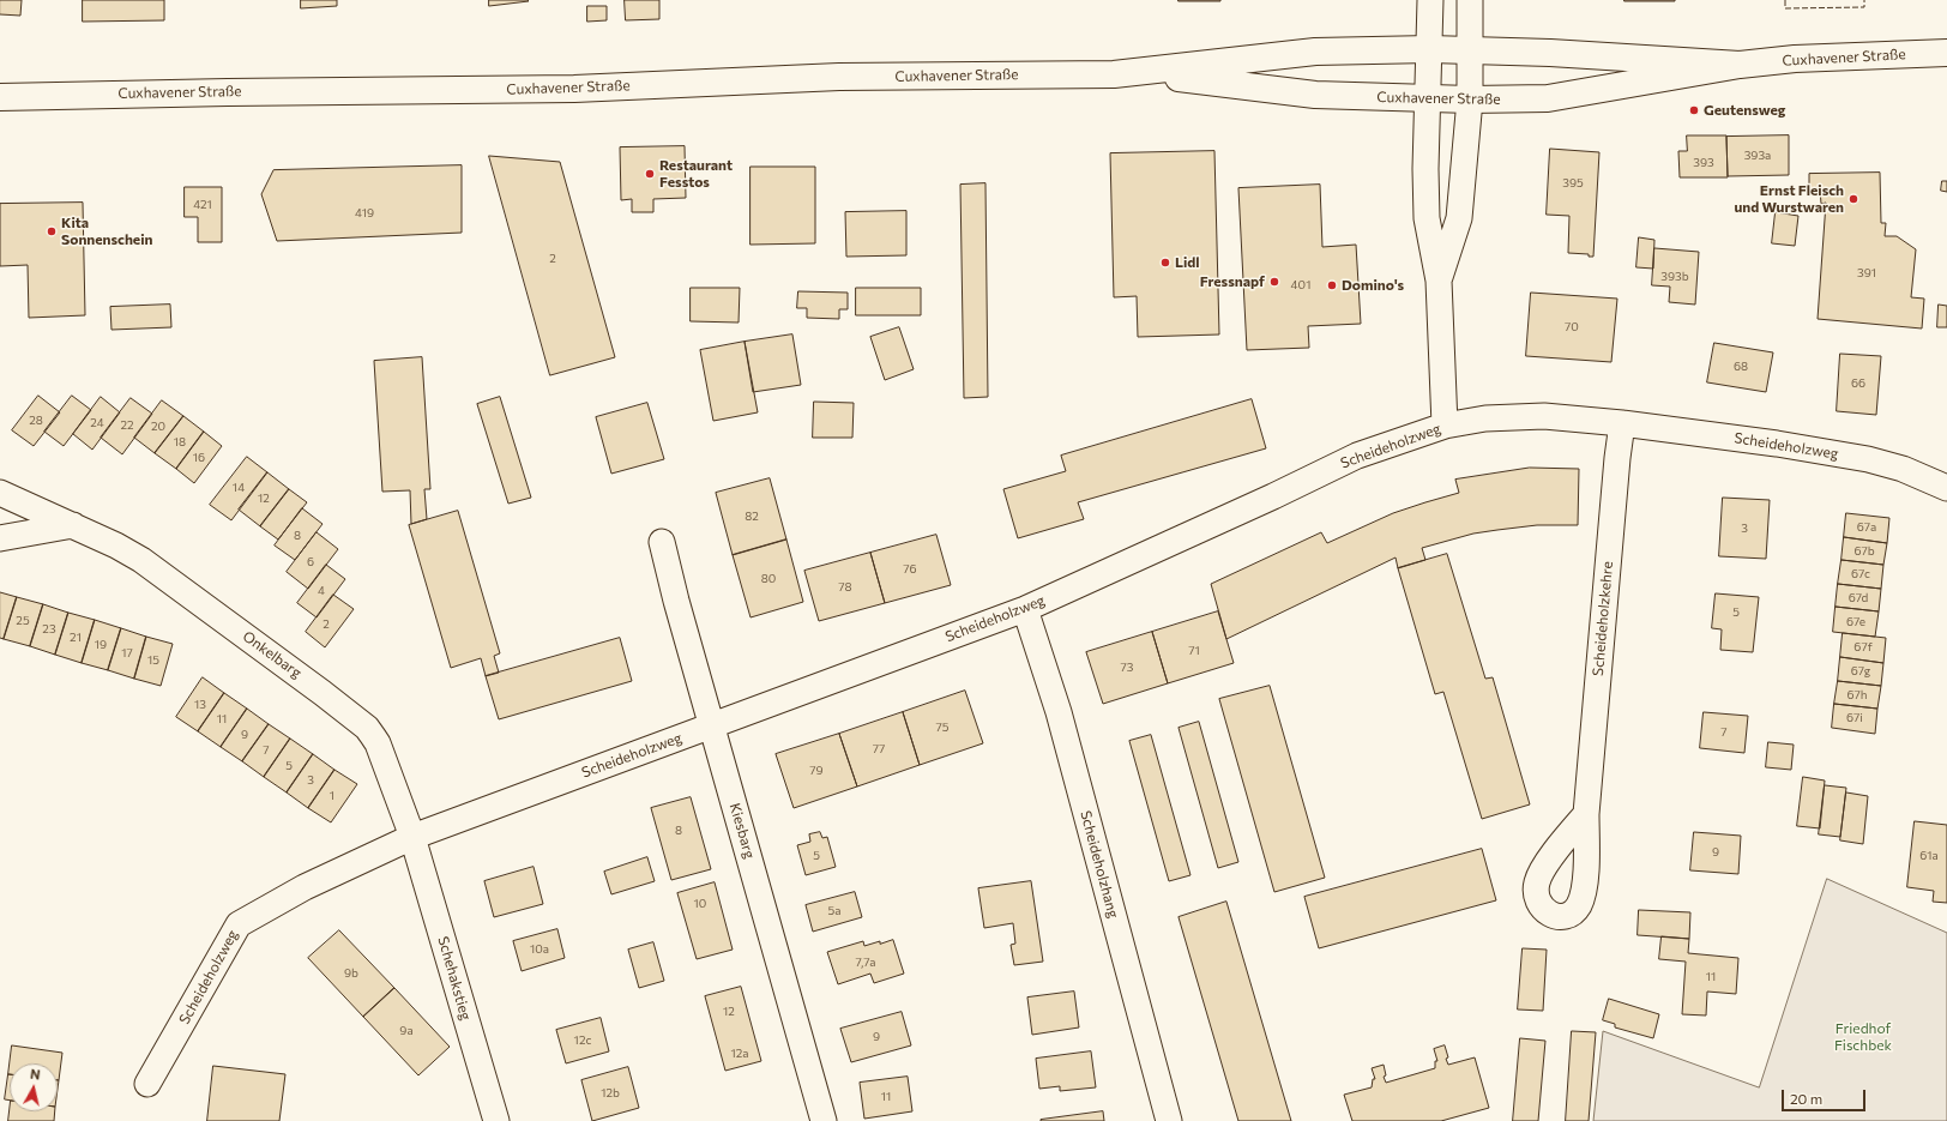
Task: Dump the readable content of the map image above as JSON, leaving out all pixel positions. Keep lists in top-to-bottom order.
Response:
{
  "streets": {
    "main road": ["Cuxhavener Straße"],
    "street": [
      "Scheideholzweg",
      "Scheideholzkehre",
      "Onkelbarg",
      "Kiesbarg",
      "Scheideholzhang",
      "Schehakstieg"
    ]
  },
  "crossings": [
    ["Scheideholzweg", "Scheideholzkehre"],
    ["Scheideholzweg", "Onkelbarg"],
    ["Scheideholzweg", "Kiesbarg"],
    ["Scheideholzweg", "Scheideholzhang"],
    ["Scheideholzweg", "Schehakstieg"],
    ["Onkelbarg", "Schehakstieg"]
  ],
  "parks": ["Friedhof Fischbek"],
  "places": [
    "Geutensweg",
    "Restaurant Fesstos",
    "Ernst Fleisch und Wurstwaren",
    "Kita Sonnenschein",
    "Lidl",
    "Fressnapf",
    "Domino's"
  ],
  "house_numbers": [
    "393a",
    "393",
    "395",
    "421",
    "419",
    "2",
    "391",
    "393b",
    "401",
    "70",
    "68",
    "66",
    "28",
    "24",
    "22",
    "20",
    "18",
    "16",
    "14",
    "12",
    "82",
    "67a",
    "3",
    "8",
    "67b",
    "6",
    "76",
    "67c",
    "80",
    "78",
    "4",
    "67d",
    "5",
    "25",
    "67e",
    "2",
    "23",
    "21",
    "19",
    "67f",
    "71",
    "17",
    "15",
    "73",
    "67g",
    "67h",
    "13",
    "67i",
    "11",
    "75",
    "7",
    "9",
    "77",
    "7",
    "5",
    "79",
    "3",
    "1",
    "8",
    "9",
    "5",
    "61a",
    "10",
    "5a",
    "10a",
    "7,7a",
    "9b",
    "11",
    "12",
    "9a",
    "9",
    "12c",
    "12a",
    "12b",
    "11"
  ],
  "scale_bar": "20 m",
  "north": "top"
}
